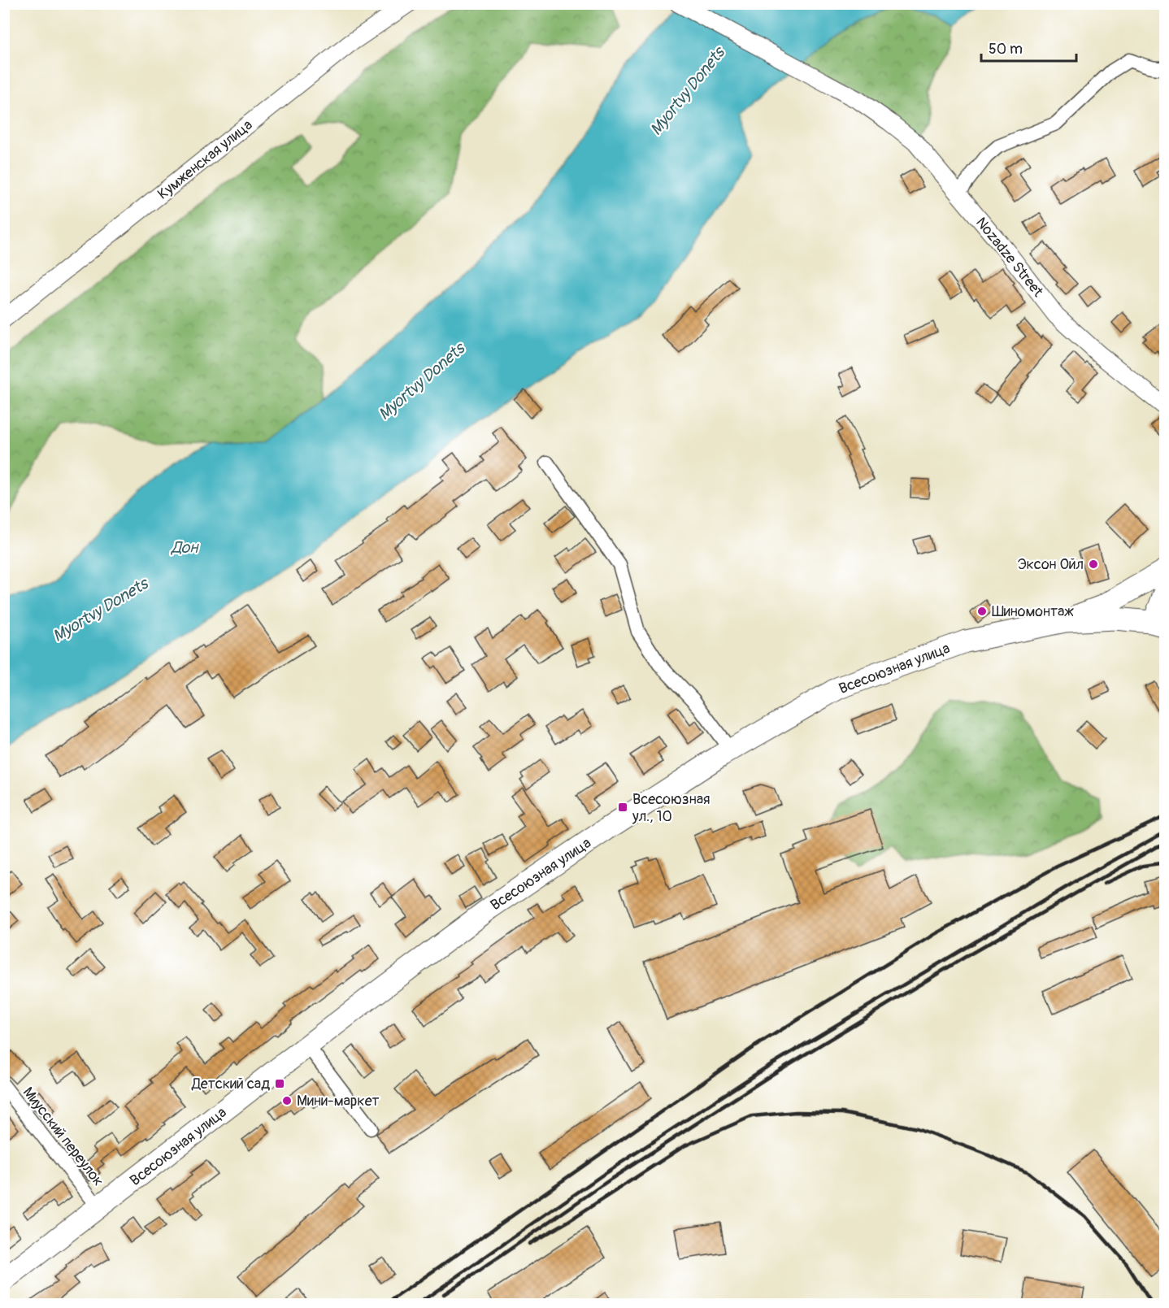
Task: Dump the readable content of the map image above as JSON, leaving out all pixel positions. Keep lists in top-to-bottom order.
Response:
{
  "streets": {
    "highway": ["Всесоюзная улица"],
    "street": ["Кумженская улица", "Nozadze Street", "Миусский переулок"]
  },
  "crossings": [
    ["Всесоюзная улица", "Миусский переулок"]
  ],
  "water": ["Myortvy Donets", "Дон"],
  "places": {
    "other": ["Эксон Ойл", "Шиномонтаж", "Мини-маркет"],
    "transit": ["Всесоюзная ул., 10", "Детский сад"]
  },
  "scale_bar": "50 m"
}
